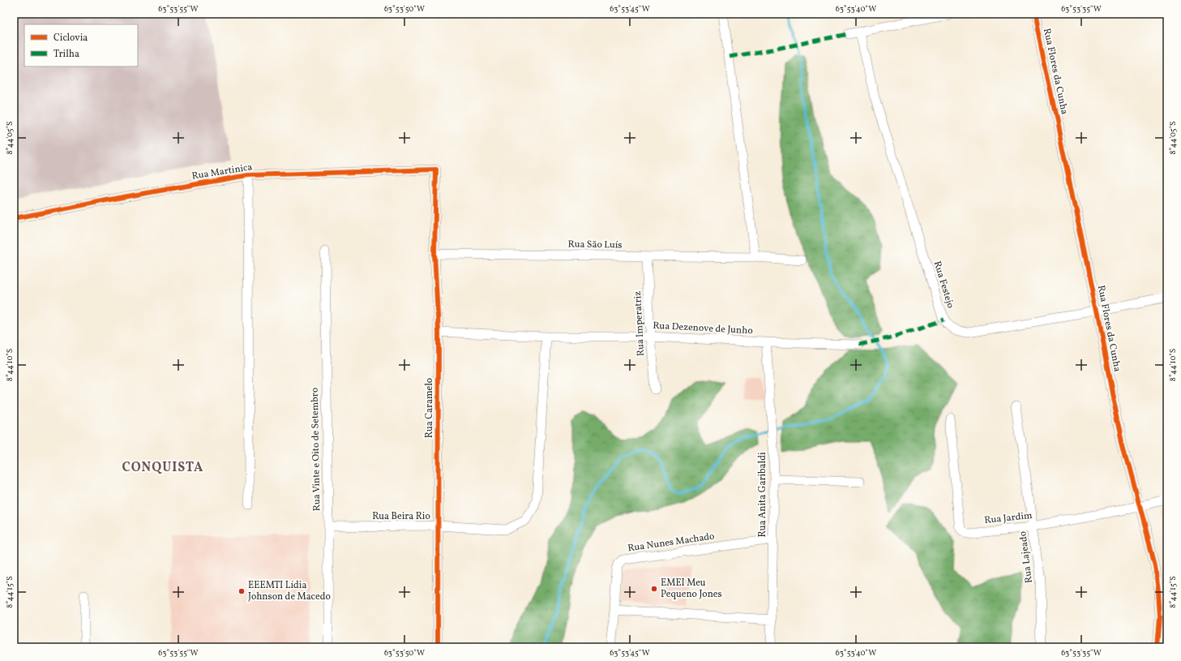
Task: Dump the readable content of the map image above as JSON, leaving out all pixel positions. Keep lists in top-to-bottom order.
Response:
{
  "streets": {
    "street": [
      "Rua Flores da Cunha",
      "Rua Martinica",
      "Rua São Luís",
      "Rua Festejo",
      "Rua Imperatriz",
      "Rua Dezenove de Junho",
      "Rua Caramelo",
      "Rua Vinte e Oito de Setembro",
      "Rua Anita Garibaldi",
      "Rua Beira Rio",
      "Rua Jardim",
      "Rua Nunes Machado",
      "Rua Lajeado"
    ]
  },
  "crossings": [
    ["Rua Flores da Cunha", "Rua Festejo"],
    ["Rua Flores da Cunha", "Rua Jardim"],
    ["Rua Martinica", "Rua Caramelo"],
    ["Rua São Luís", "Rua Imperatriz"],
    ["Rua São Luís", "Rua Caramelo"],
    ["Rua Imperatriz", "Rua Dezenove de Junho"],
    ["Rua Dezenove de Junho", "Rua Caramelo"],
    ["Rua Dezenove de Junho", "Rua Anita Garibaldi"],
    ["Rua Dezenove de Junho", "Rua Beira Rio"],
    ["Rua Caramelo", "Rua Beira Rio"],
    ["Rua Vinte e Oito de Setembro", "Rua Beira Rio"],
    ["Rua Anita Garibaldi", "Rua Nunes Machado"],
    ["Rua Jardim", "Rua Lajeado"]
  ],
  "districts": ["CONQUISTA"],
  "places": ["EMEI Meu Pequeno Jones", "EEEMTI Lídia Johnson de Macedo"],
  "legend": ["Ciclovia", "Trilha"],
  "coordinates": [
    "63°53'55\"W",
    "63°53'50\"W",
    "63°53'45\"W",
    "63°53'40\"W",
    "63°53'35\"W",
    "8°44'05\"S",
    "8°44'10\"S",
    "8°44'15\"S"
  ]
}
